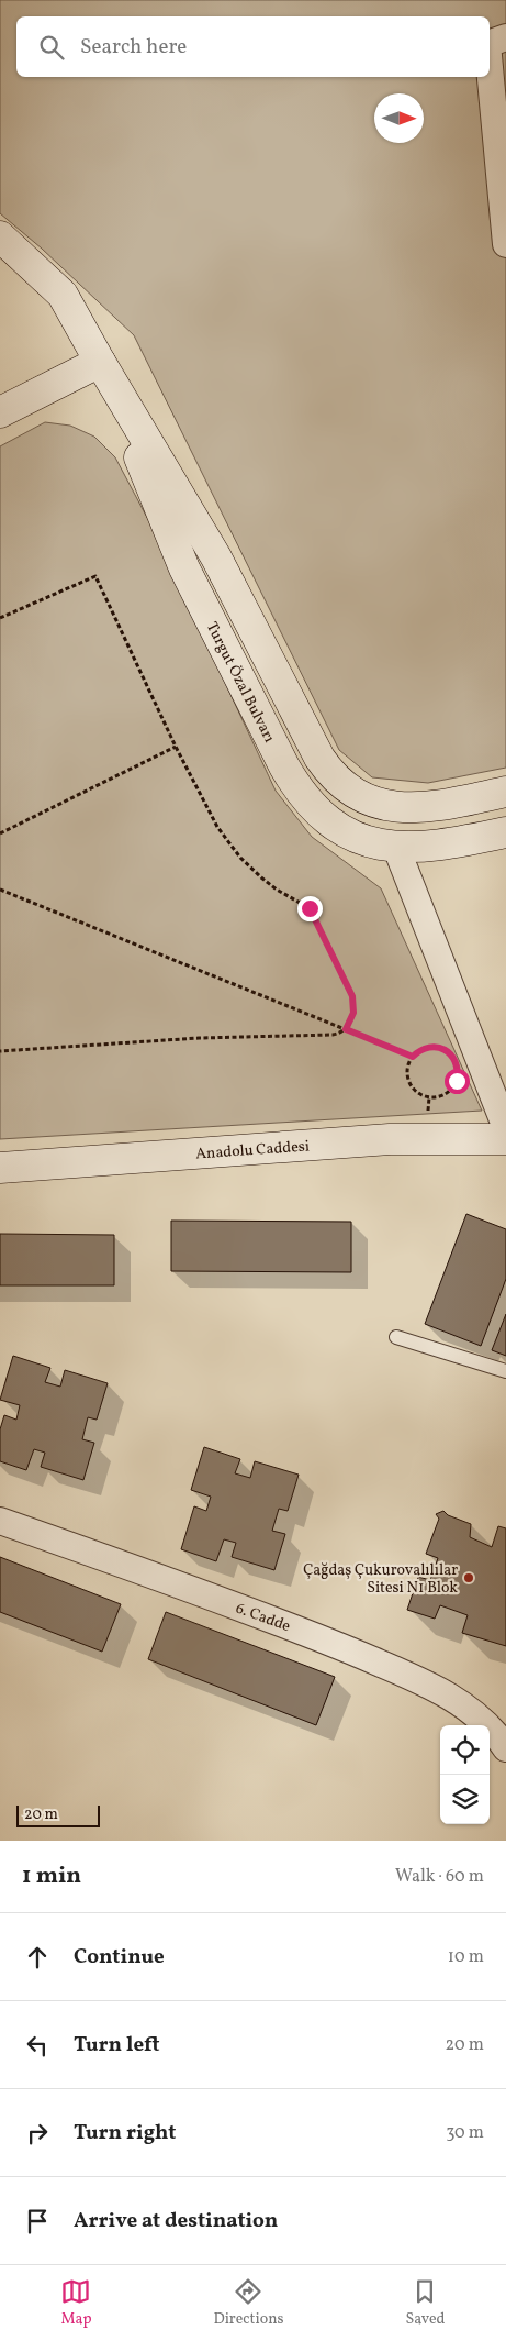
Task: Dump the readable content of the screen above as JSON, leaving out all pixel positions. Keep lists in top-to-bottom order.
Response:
{
  "streets": {
    "street": ["Turgut Özal Bulvarı", "Anadolu Caddesi", "6. Cadde"]
  },
  "places": ["Çağdaş Çukurovalılılar Sitesi N1 Blok"],
  "scale_bar": "20 m",
  "north": "right",
  "page": {
    "search": "Search here",
    "scale": "20 m",
    "heading": ["1 min", "Walk · 60 m"],
    "list": [
      ["Continue", "10 m"],
      ["Turn left", "20 m"],
      ["Turn right", "30 m"],
      "Arrive at destination"
    ],
    "nav": ["Map", "Directions", "Saved"]
  }
}
